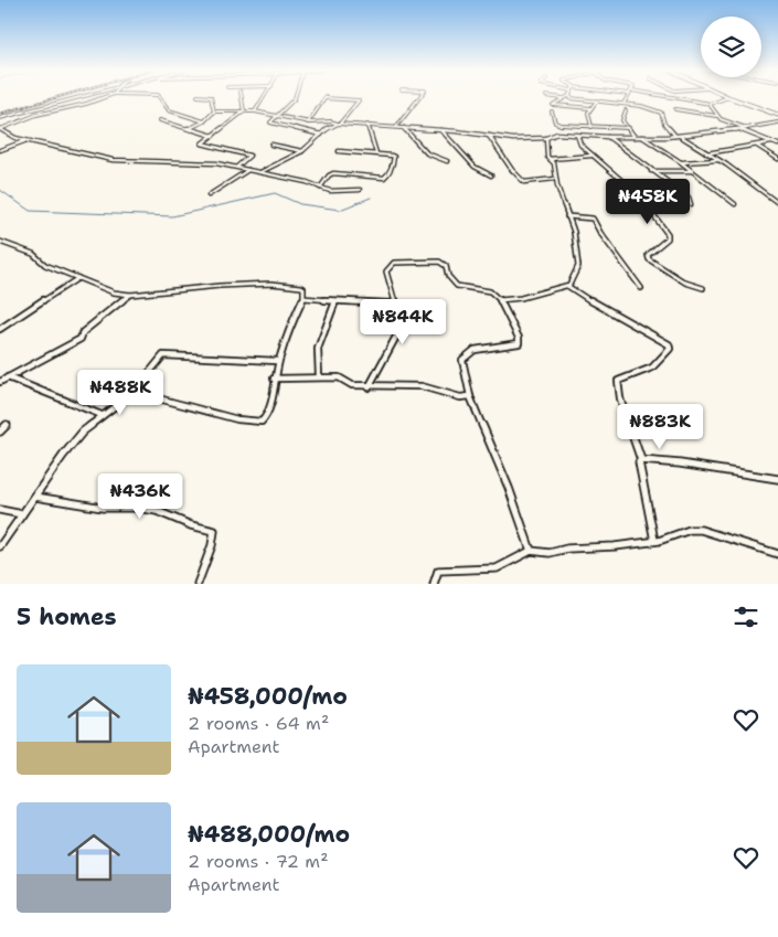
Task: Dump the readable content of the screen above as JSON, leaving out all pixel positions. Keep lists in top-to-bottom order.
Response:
{
  "page": {
    "price": [
      "₦458K",
      "₦844K",
      "₦488K",
      "₦883K",
      "₦436K"
    ],
    "heading": "5 homes",
    "list": [
      {
        "name": "₦458,000/mo",
        "note": "2 rooms · 64 m² · Apartment"
      },
      {
        "name": "₦488,000/mo",
        "note": "2 rooms · 72 m² · Apartment"
      }
    ]
  }
}
